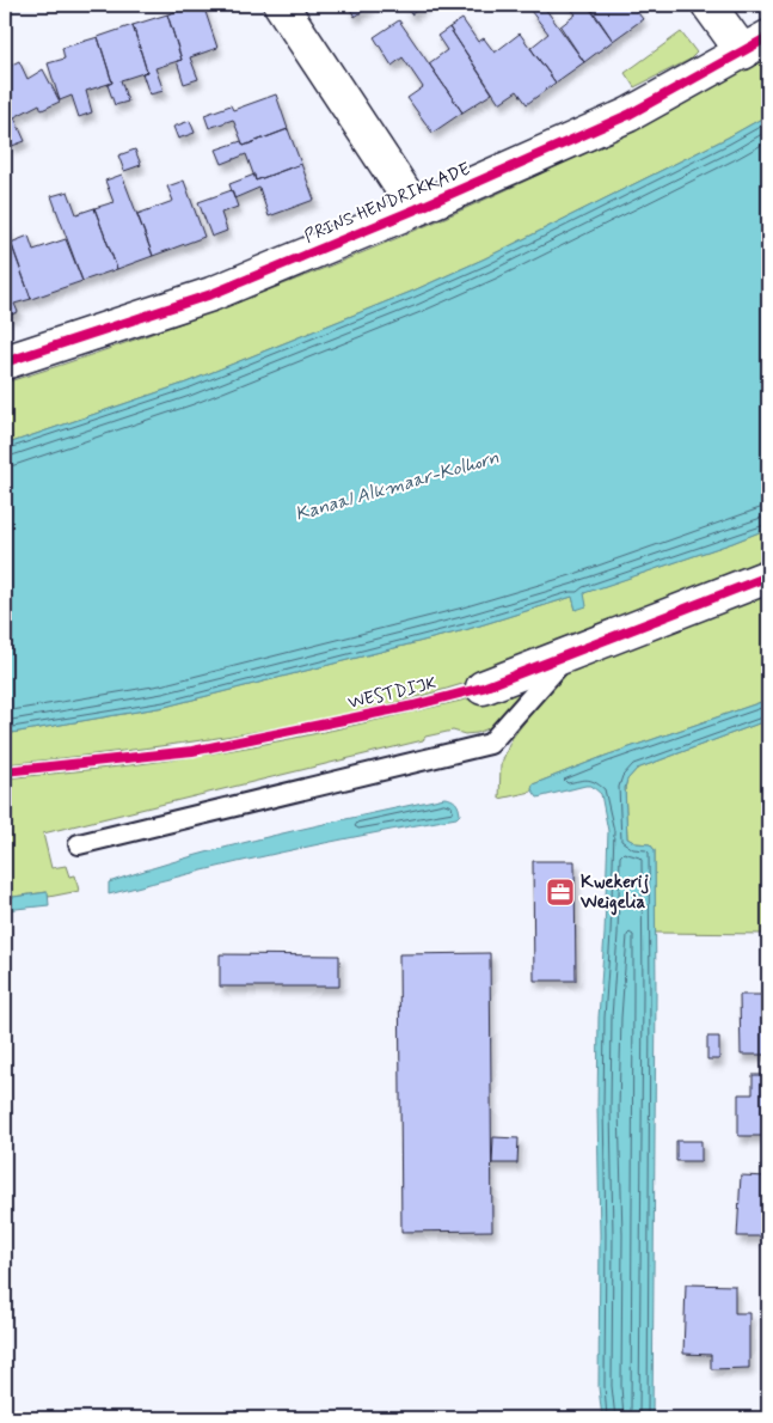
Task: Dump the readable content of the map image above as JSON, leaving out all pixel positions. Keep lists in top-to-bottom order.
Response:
{
  "streets": {
    "street": ["PRINS HENDRIKKADE"],
    "cycle path": ["WESTDIJK"]
  },
  "water": ["Kanaal Alkmaar-Kolhorn"],
  "places": {
    "office": ["Kwekerij Weigelia"]
  }
}
